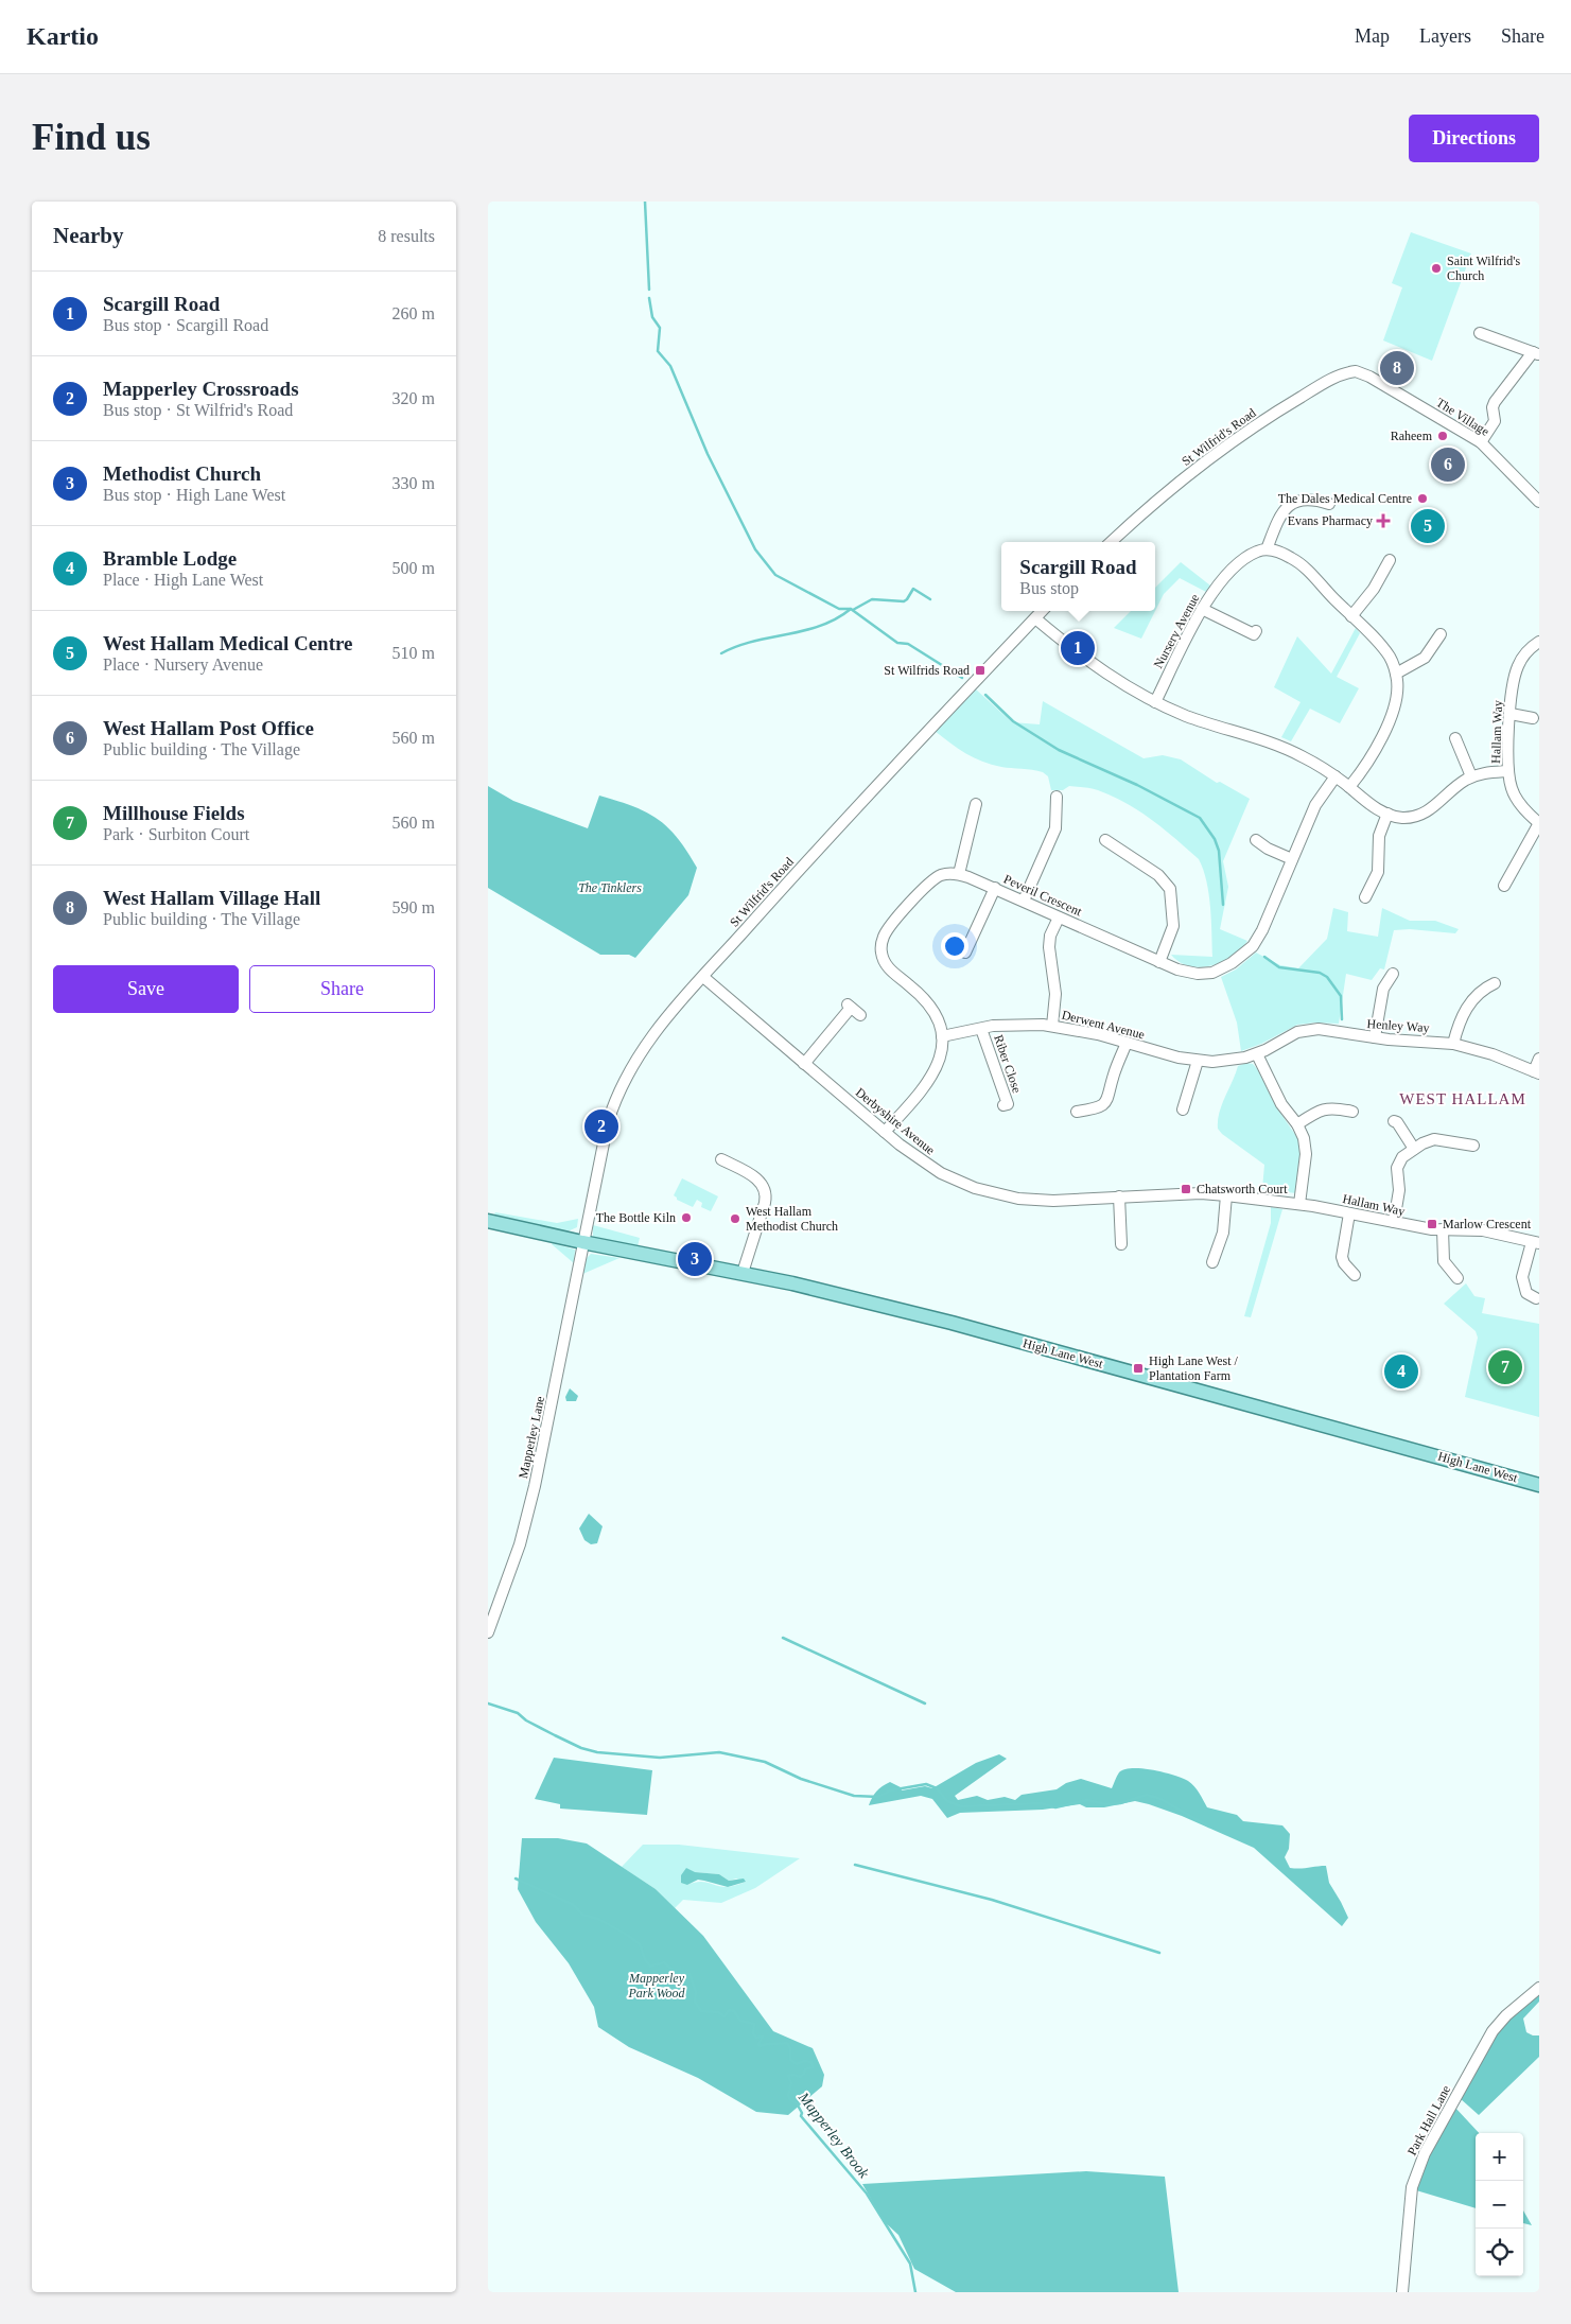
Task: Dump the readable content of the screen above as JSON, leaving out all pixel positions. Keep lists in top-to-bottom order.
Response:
{
  "streets": {
    "main road": ["High Lane West"],
    "street": [
      "The Village",
      "St Wilfrid's Road",
      "Nursery Avenue",
      "Hallam Way",
      "Peveril Crescent",
      "Derwent Avenue",
      "Henley Way",
      "Riber Close",
      "Derbyshire Avenue",
      "Mapperley Lane",
      "Park Hall Lane"
    ]
  },
  "crossings": [
    ["The Village", "St Wilfrid's Road"],
    ["St Wilfrid's Road", "Derbyshire Avenue"],
    ["St Wilfrid's Road", "High Lane West"],
    ["St Wilfrid's Road", "Mapperley Lane"],
    ["Hallam Way", "Derbyshire Avenue"],
    ["Derwent Avenue", "Henley Way"],
    ["Derwent Avenue", "Riber Close"],
    ["High Lane West", "Mapperley Lane"]
  ],
  "districts": ["WEST HALLAM"],
  "water": ["Mapperley Brook"],
  "parks": ["The Tinklers", "Mapperley Park Wood"],
  "places": {
    "other": [
      "Saint Wilfrid's Church",
      "Raheem",
      "The Dales Medical Centre",
      "The Bottle Kiln",
      "West Hallam Methodist Church"
    ],
    "health": ["Evans Pharmacy"],
    "transit": [
      "St Wilfrids Road",
      "Chatsworth Court",
      "Marlow Crescent",
      "High Lane West / Plantation Farm"
    ]
  },
  "page": {
    "header": "Kartio",
    "nav": ["Map", "Layers", "Share"],
    "buttons": [
      "Directions",
      ["Save", "Share"]
    ],
    "title": "Find us",
    "heading": ["Nearby", "8 results"],
    "list": [
      {
        "mark": "1",
        "name": "Scargill Road",
        "note": "Bus stop · Scargill Road",
        "value": "260 m"
      },
      {
        "mark": "2",
        "name": "Mapperley Crossroads",
        "note": "Bus stop · St Wilfrid's Road",
        "value": "320 m"
      },
      {
        "mark": "3",
        "name": "Methodist Church",
        "note": "Bus stop · High Lane West",
        "value": "330 m"
      },
      {
        "mark": "4",
        "name": "Bramble Lodge",
        "note": "Place · High Lane West",
        "value": "500 m"
      },
      {
        "mark": "5",
        "name": "West Hallam Medical Centre",
        "note": "Place · Nursery Avenue",
        "value": "510 m"
      },
      {
        "mark": "6",
        "name": "West Hallam Post Office",
        "note": "Public building · The Village",
        "value": "560 m"
      },
      {
        "mark": "7",
        "name": "Millhouse Fields",
        "note": "Park · Surbiton Court",
        "value": "560 m"
      },
      {
        "mark": "8",
        "name": "West Hallam Village Hall",
        "note": "Public building · The Village",
        "value": "590 m"
      }
    ],
    "pins": [
      "8",
      "6",
      "5",
      "1",
      "2",
      "3",
      "7",
      "4"
    ],
    "popup": ["Scargill Road", "Bus stop"],
    "map_buttons": ["+", "−"]
  }
}
